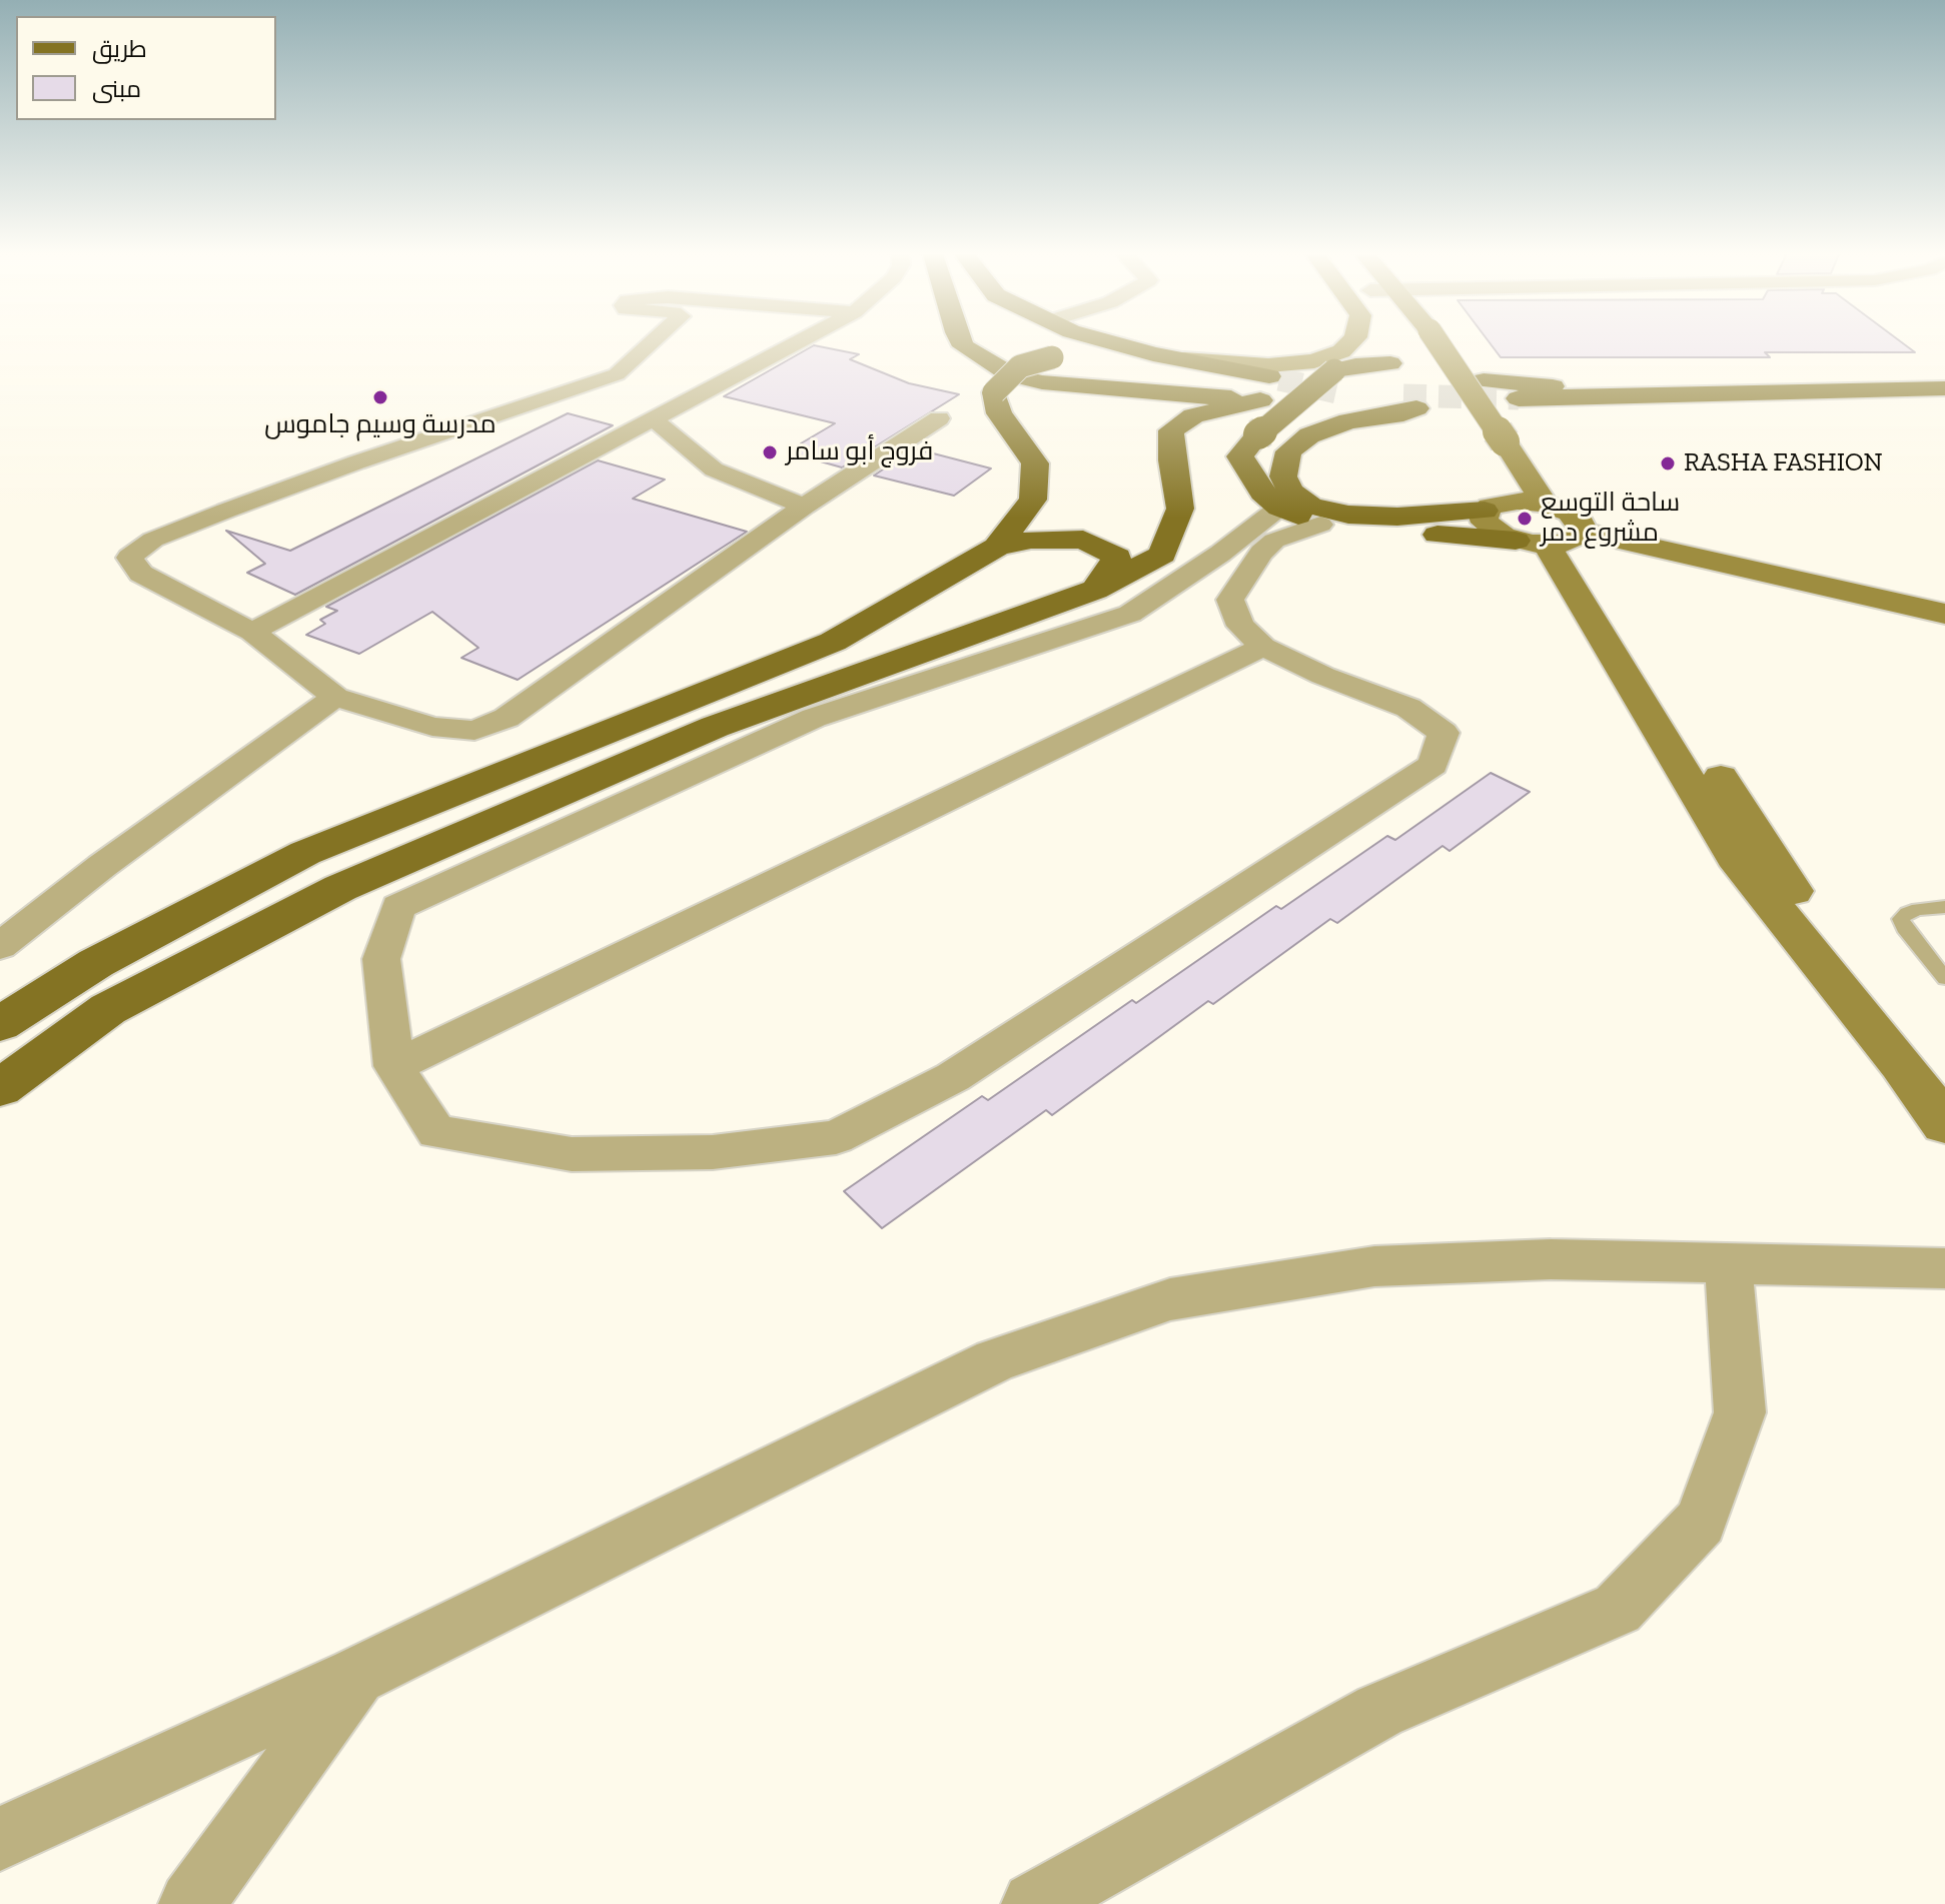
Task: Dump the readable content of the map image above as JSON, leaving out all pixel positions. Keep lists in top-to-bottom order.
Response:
{
  "places": [
    "مدرسة وسيم جاموس",
    "فروج أبو سامر",
    "RASHA FASHION",
    "ساحة التوسع مشروع دمر"
  ],
  "legend": ["طريق", "مبنى"]
}
